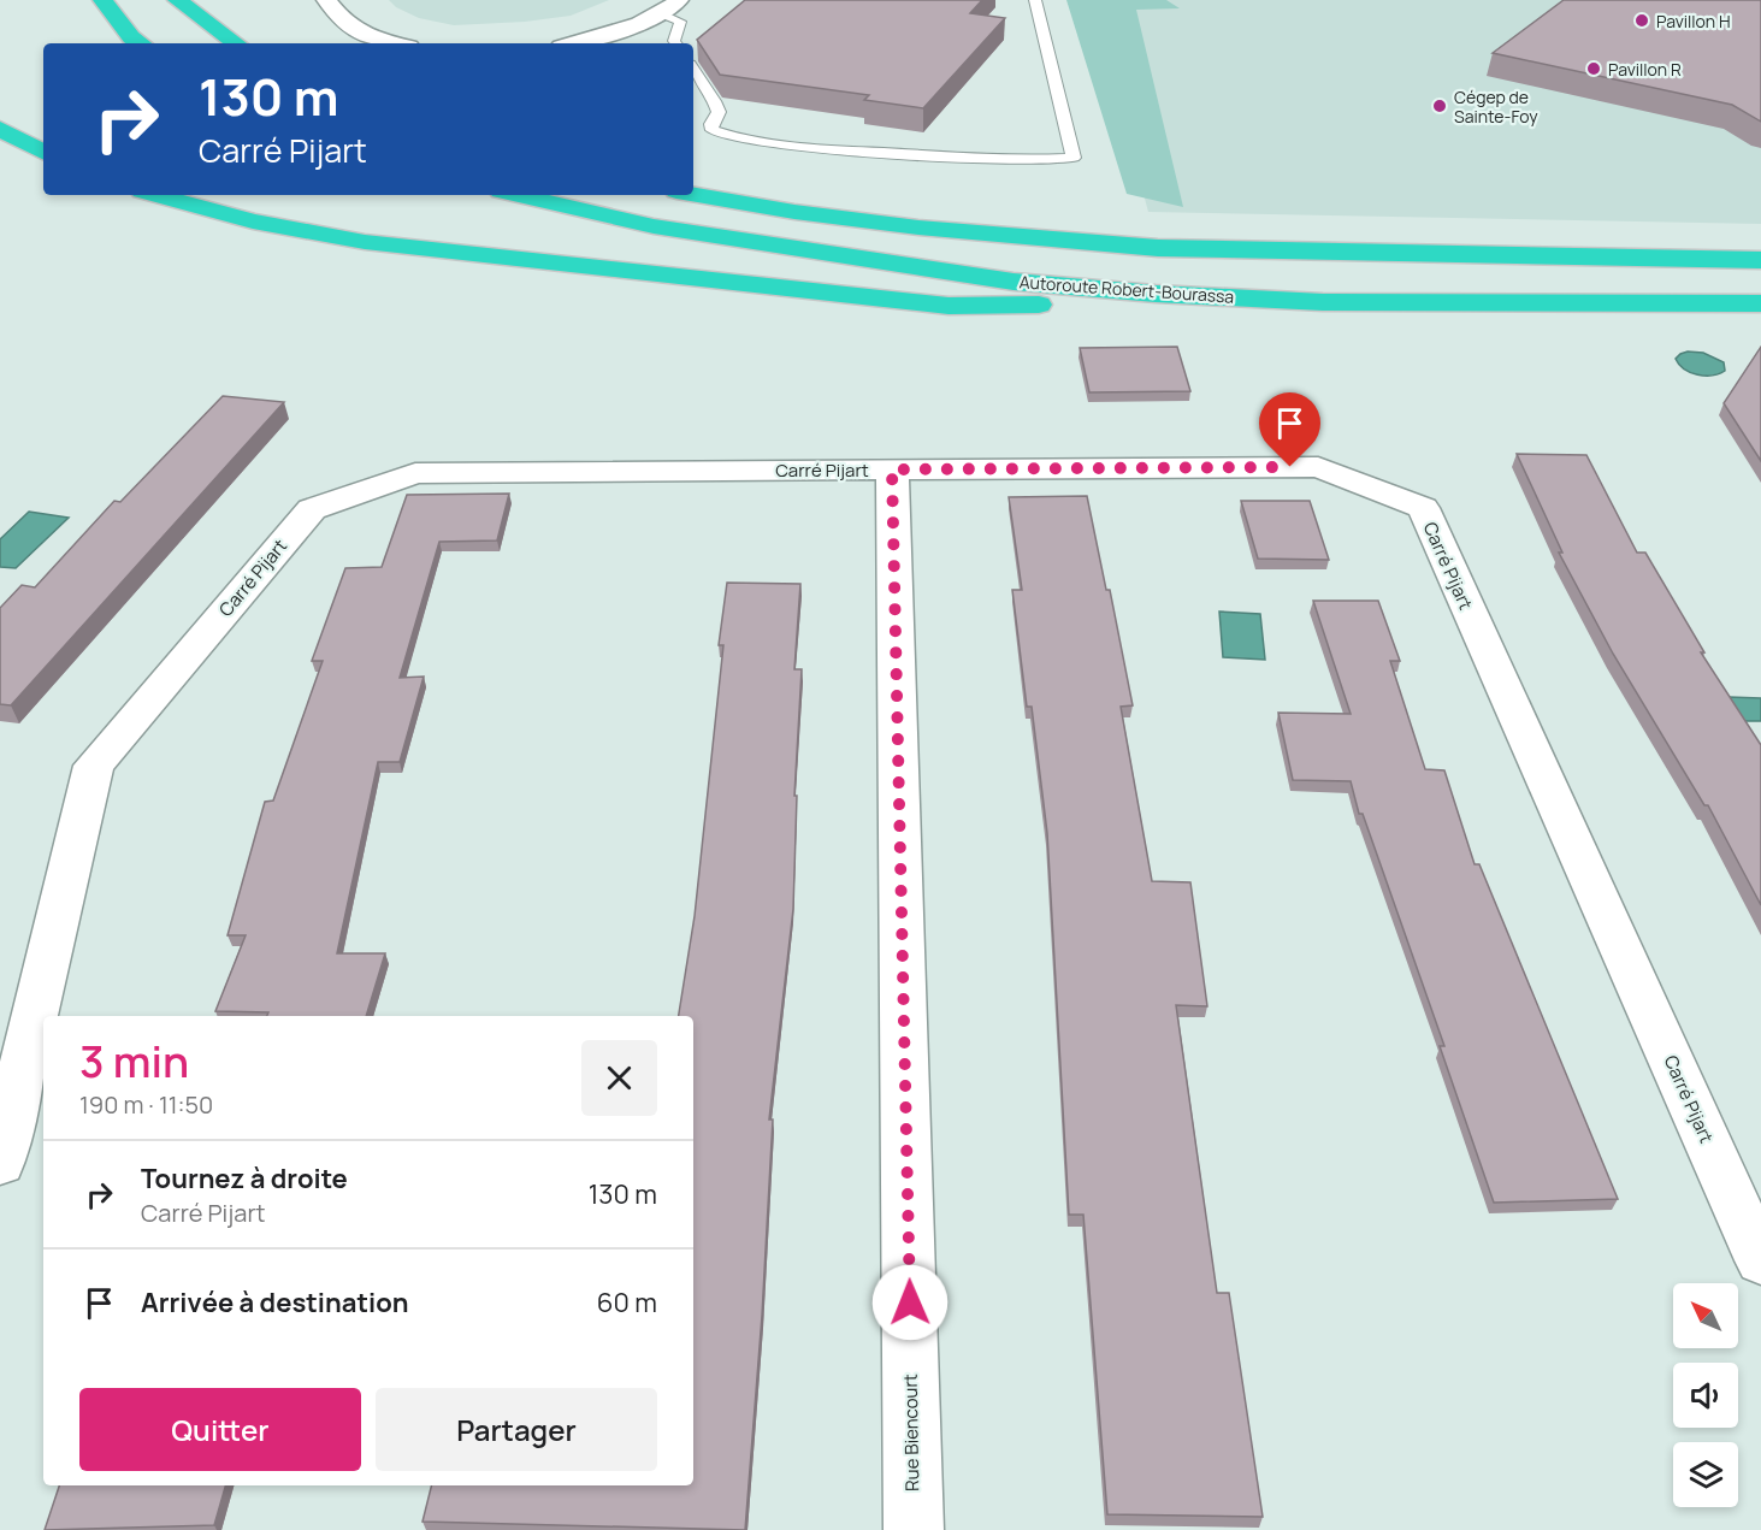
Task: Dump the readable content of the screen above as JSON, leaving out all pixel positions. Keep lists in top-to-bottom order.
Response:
{
  "streets": {
    "highway": ["Autoroute Robert-Bourassa"],
    "street": ["Carré Pijart", "Rue Biencourt"]
  },
  "crossings": [
    ["Carré Pijart", "Rue Biencourt"]
  ],
  "places": ["Pavillon H", "Pavillon R", "Cégep de Sainte-Foy"],
  "north": "top left",
  "page": {
    "turn": ["130 m", "Carré Pijart"],
    "heading": ["3 min", "190 m · 11:50"],
    "list": [
      {
        "name": "Tournez à droite",
        "note": "Carré Pijart",
        "value": "130 m"
      },
      {
        "name": "Arrivée à destination",
        "value": "60 m"
      }
    ],
    "buttons": ["Quitter", "Partager"]
  }
}
